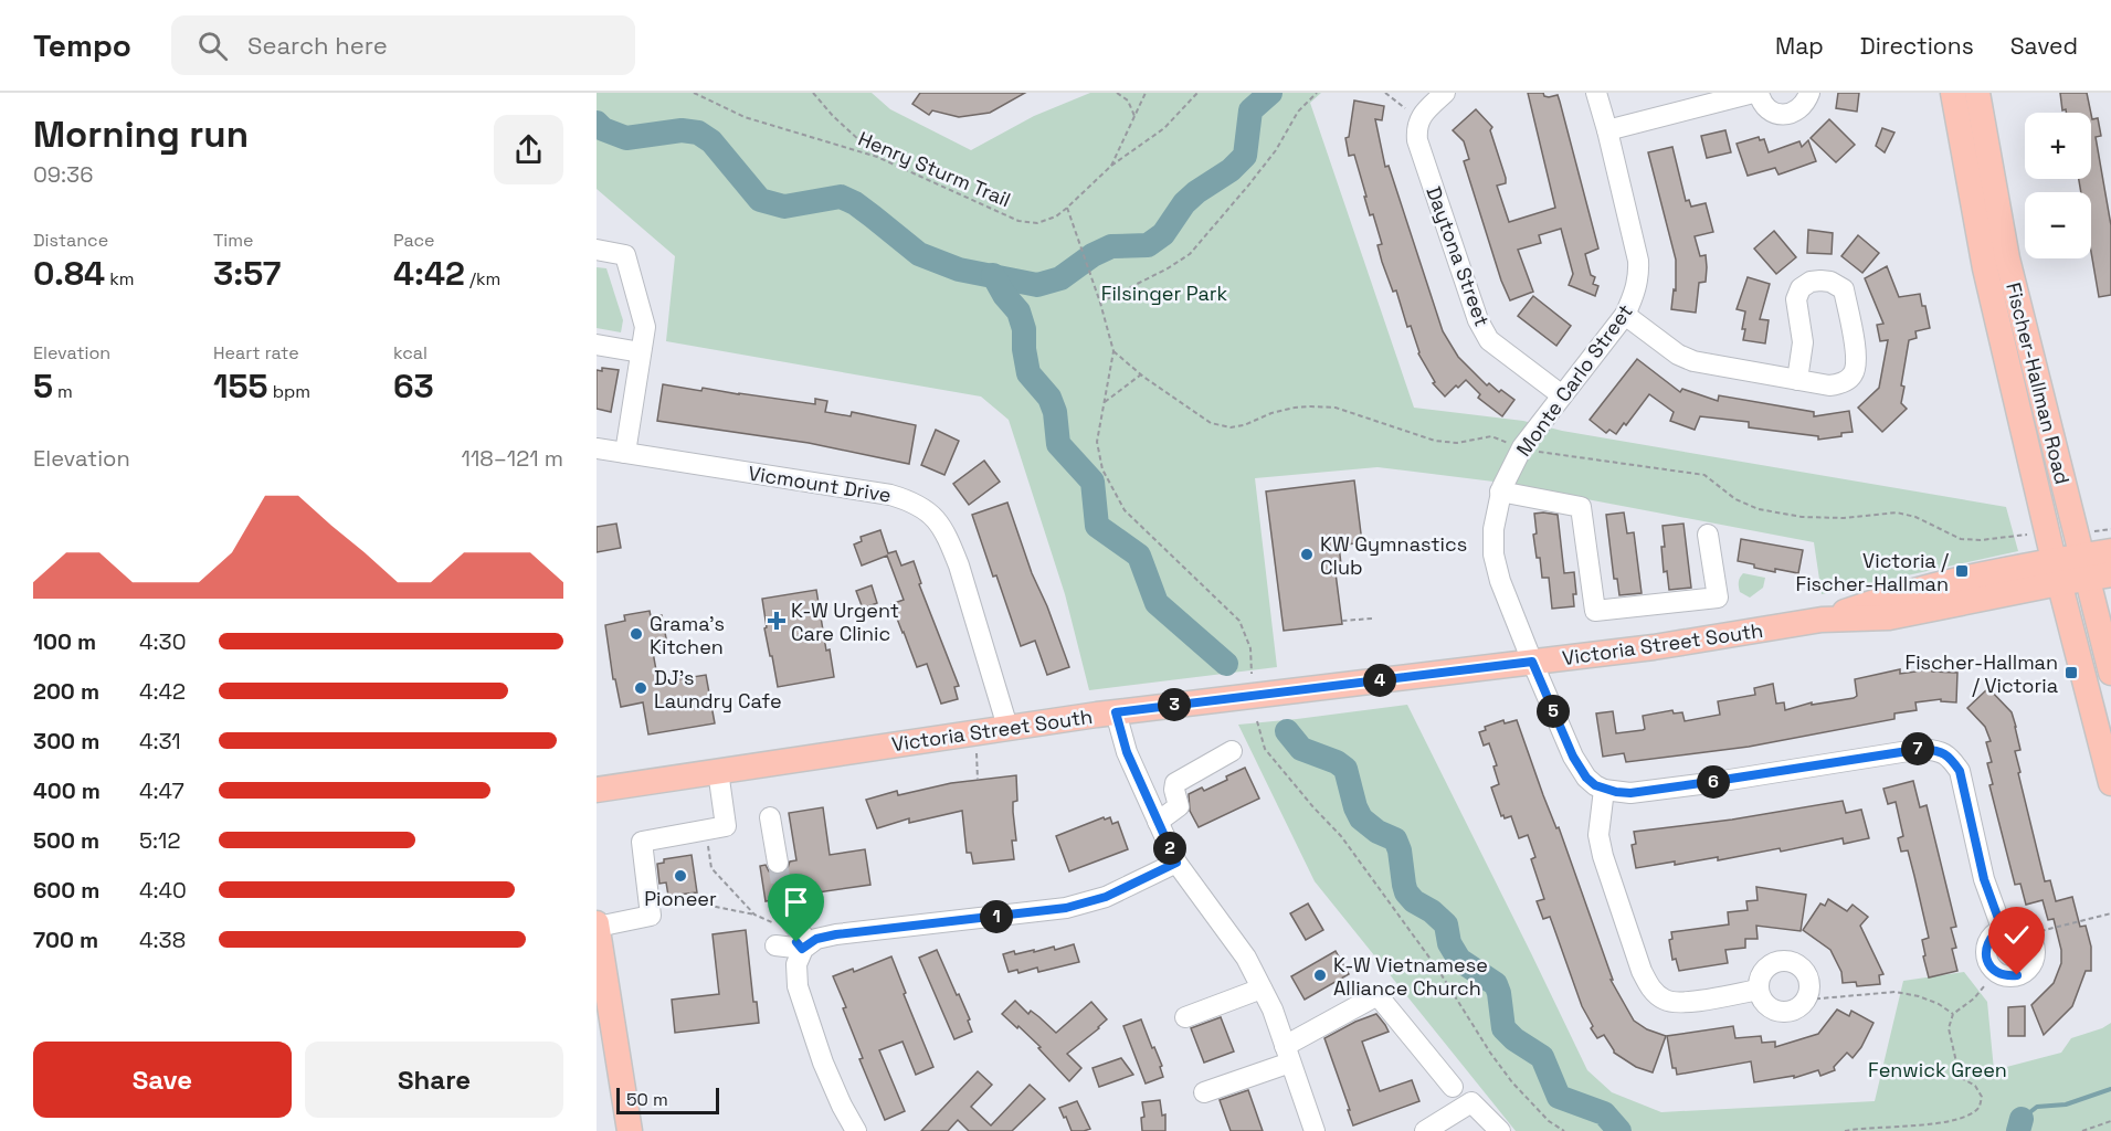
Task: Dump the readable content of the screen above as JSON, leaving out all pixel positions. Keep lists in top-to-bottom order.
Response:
{
  "streets": {
    "main road": ["Fischer-Hallman Road", "Victoria Street South"],
    "street": ["Daytona Street", "Monte Carlo Street", "Vicmount Drive"],
    "path": ["Henry Sturm Trail"]
  },
  "crossings": [
    ["Daytona Street", "Monte Carlo Street"],
    ["Monte Carlo Street", "Victoria Street South"],
    ["Fischer-Hallman Road", "Victoria Street South"],
    ["Vicmount Drive", "Victoria Street South"]
  ],
  "parks": ["Filsinger Park", "Fenwick Green"],
  "places": {
    "other": [
      "KW Gymnastics Club",
      "Grama's Kitchen",
      "DJ's Laundry Cafe",
      "Pioneer",
      "K-W Vietnamese Alliance Church"
    ],
    "transit": ["Victoria / Fischer-Hallman", "Fischer-Hallman / Victoria"],
    "health": ["K-W Urgent Care Clinic"]
  },
  "scale_bar": "50 m",
  "page": {
    "header": "Tempo",
    "search": "Search here",
    "nav": ["Map", "Directions", "Saved"],
    "heading": ["Morning run", "09:36"],
    "map_buttons": ["+", "−"],
    "stats": [
      ["Distance", "0.84 km"],
      ["Time", "3:57"],
      ["Pace", "4:42 /km"],
      ["Elevation", "5 m"],
      ["Heart rate", "155 bpm"],
      ["kcal", "63"]
    ],
    "chart": ["Elevation", "118–121 m"],
    "list": [
      {
        "name": "100 m",
        "note": "4:30"
      },
      {
        "name": "200 m",
        "note": "4:42"
      },
      {
        "name": "300 m",
        "note": "4:31"
      },
      {
        "name": "400 m",
        "note": "4:47"
      },
      {
        "name": "500 m",
        "note": "5:12"
      },
      {
        "name": "600 m",
        "note": "4:40"
      },
      {
        "name": "700 m",
        "note": "4:38"
      }
    ],
    "pins": [
      "4",
      "3",
      "5",
      "7",
      "6",
      "2",
      "1"
    ],
    "buttons": ["Save", "Share"],
    "scale": "50 m"
  }
}
